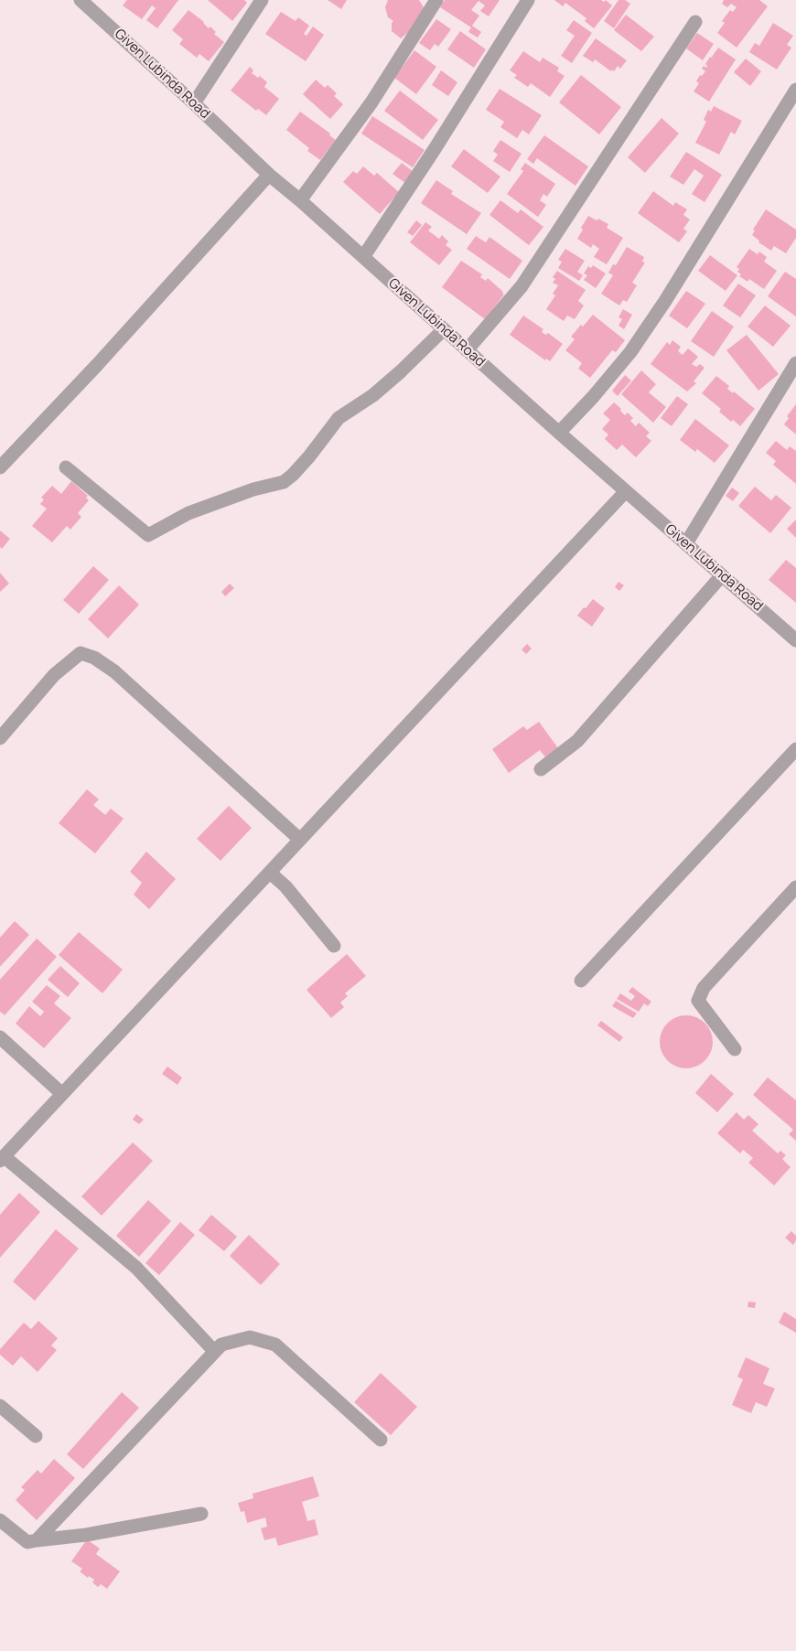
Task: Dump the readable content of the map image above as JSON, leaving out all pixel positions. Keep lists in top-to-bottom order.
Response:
{
  "streets": {
    "street": ["Given Lubinda Road"]
  }
}
